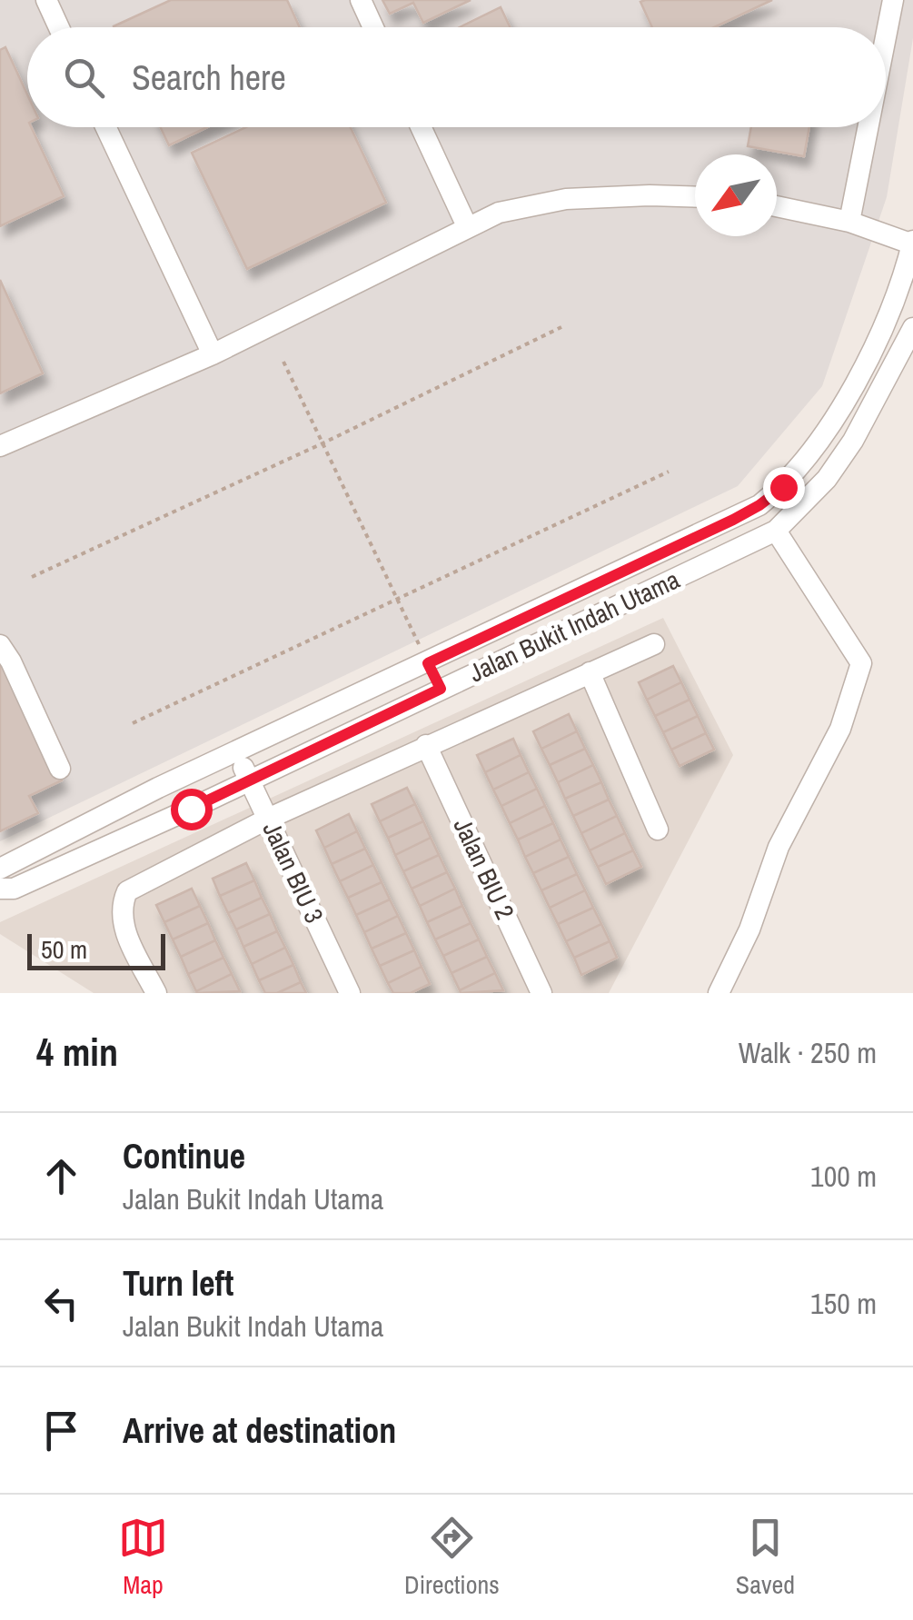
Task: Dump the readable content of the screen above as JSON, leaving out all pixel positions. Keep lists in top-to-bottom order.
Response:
{
  "streets": {
    "street": ["Jalan Bukit Indah Utama", "Jalan BIU 2", "Jalan BIU 3"]
  },
  "crossings": [
    ["Jalan Bukit Indah Utama", "Jalan BIU 3"]
  ],
  "scale_bar": "50 m",
  "north": "bottom left",
  "page": {
    "search": "Search here",
    "scale": "50 m",
    "heading": ["4 min", "Walk · 250 m"],
    "list": [
      ["Continue", "Jalan Bukit Indah Utama", "100 m"],
      ["Turn left", "Jalan Bukit Indah Utama", "150 m"],
      "Arrive at destination"
    ],
    "nav": ["Map", "Directions", "Saved"]
  }
}
